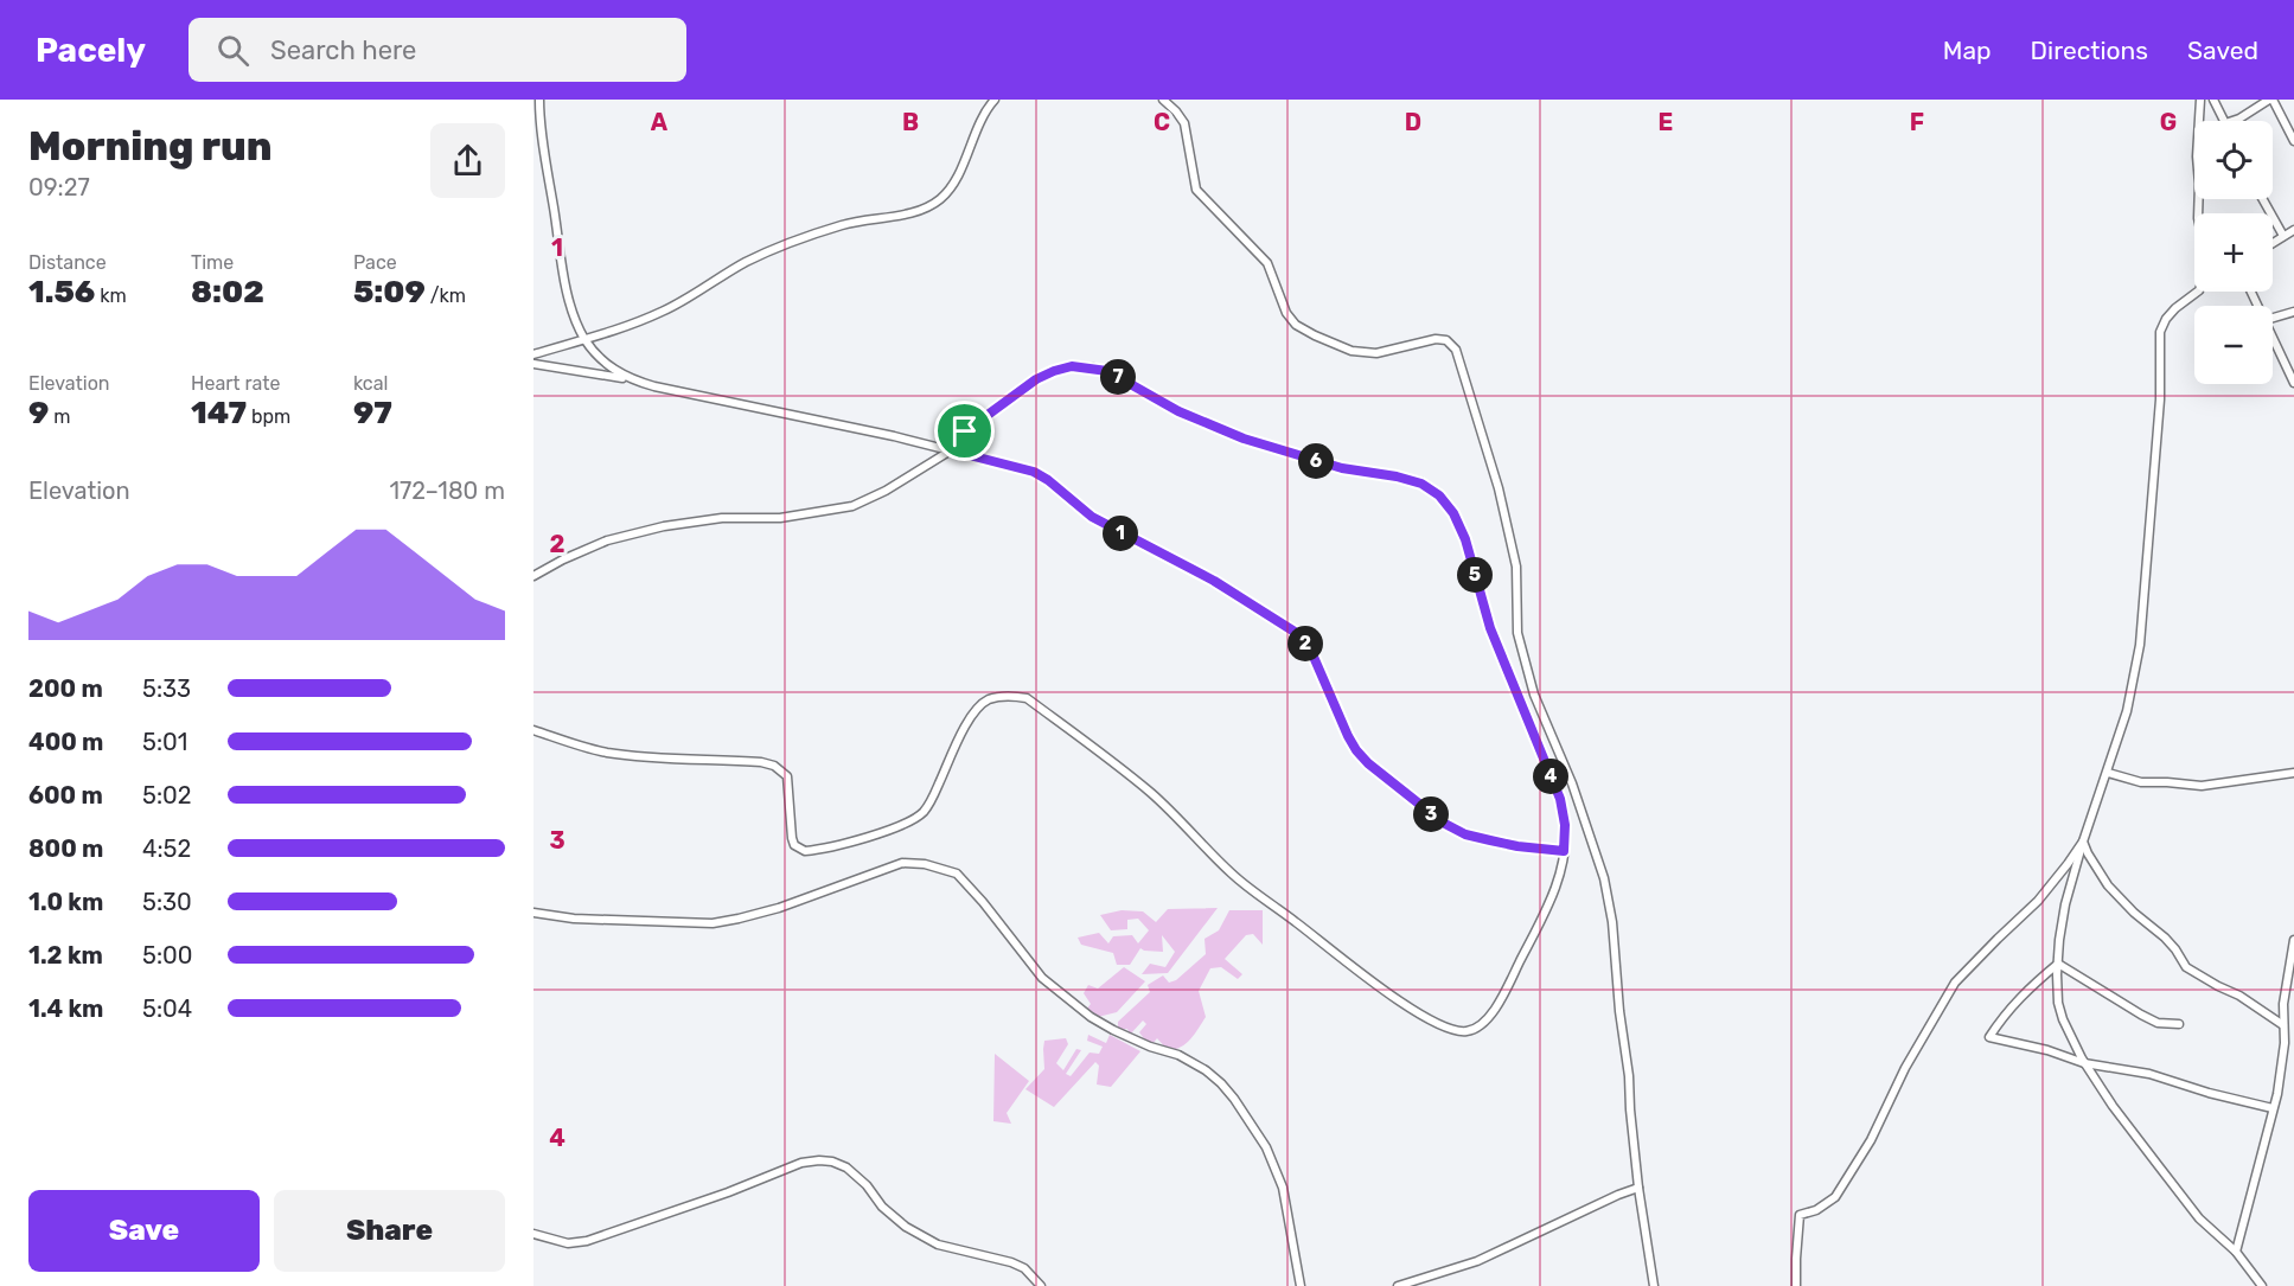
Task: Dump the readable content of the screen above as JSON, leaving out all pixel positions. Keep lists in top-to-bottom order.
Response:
{
  "page": {
    "header": "Pacely",
    "search": "Search here",
    "nav": ["Map", "Directions", "Saved"],
    "heading": ["Morning run", "09:27"],
    "map_buttons": ["+", "−"],
    "stats": [
      ["Distance", "1.56 km"],
      ["Time", "8:02"],
      ["Pace", "5:09 /km"],
      ["Elevation", "9 m"],
      ["Heart rate", "147 bpm"],
      ["kcal", "97"]
    ],
    "pins": [
      "7",
      "6",
      "1",
      "5",
      "2",
      "4",
      "3"
    ],
    "chart": ["Elevation", "172–180 m"],
    "list": [
      {
        "name": "200 m",
        "note": "5:33"
      },
      {
        "name": "400 m",
        "note": "5:01"
      },
      {
        "name": "600 m",
        "note": "5:02"
      },
      {
        "name": "800 m",
        "note": "4:52"
      },
      {
        "name": "1.0 km",
        "note": "5:30"
      },
      {
        "name": "1.2 km",
        "note": "5:00"
      },
      {
        "name": "1.4 km",
        "note": "5:04"
      }
    ],
    "buttons": ["Save", "Share"]
  },
  "grid": {
    "columns": [
      "A",
      "B",
      "C",
      "D",
      "E",
      "F",
      "G"
    ],
    "rows": [
      "1",
      "2",
      "3",
      "4"
    ]
  }
}
